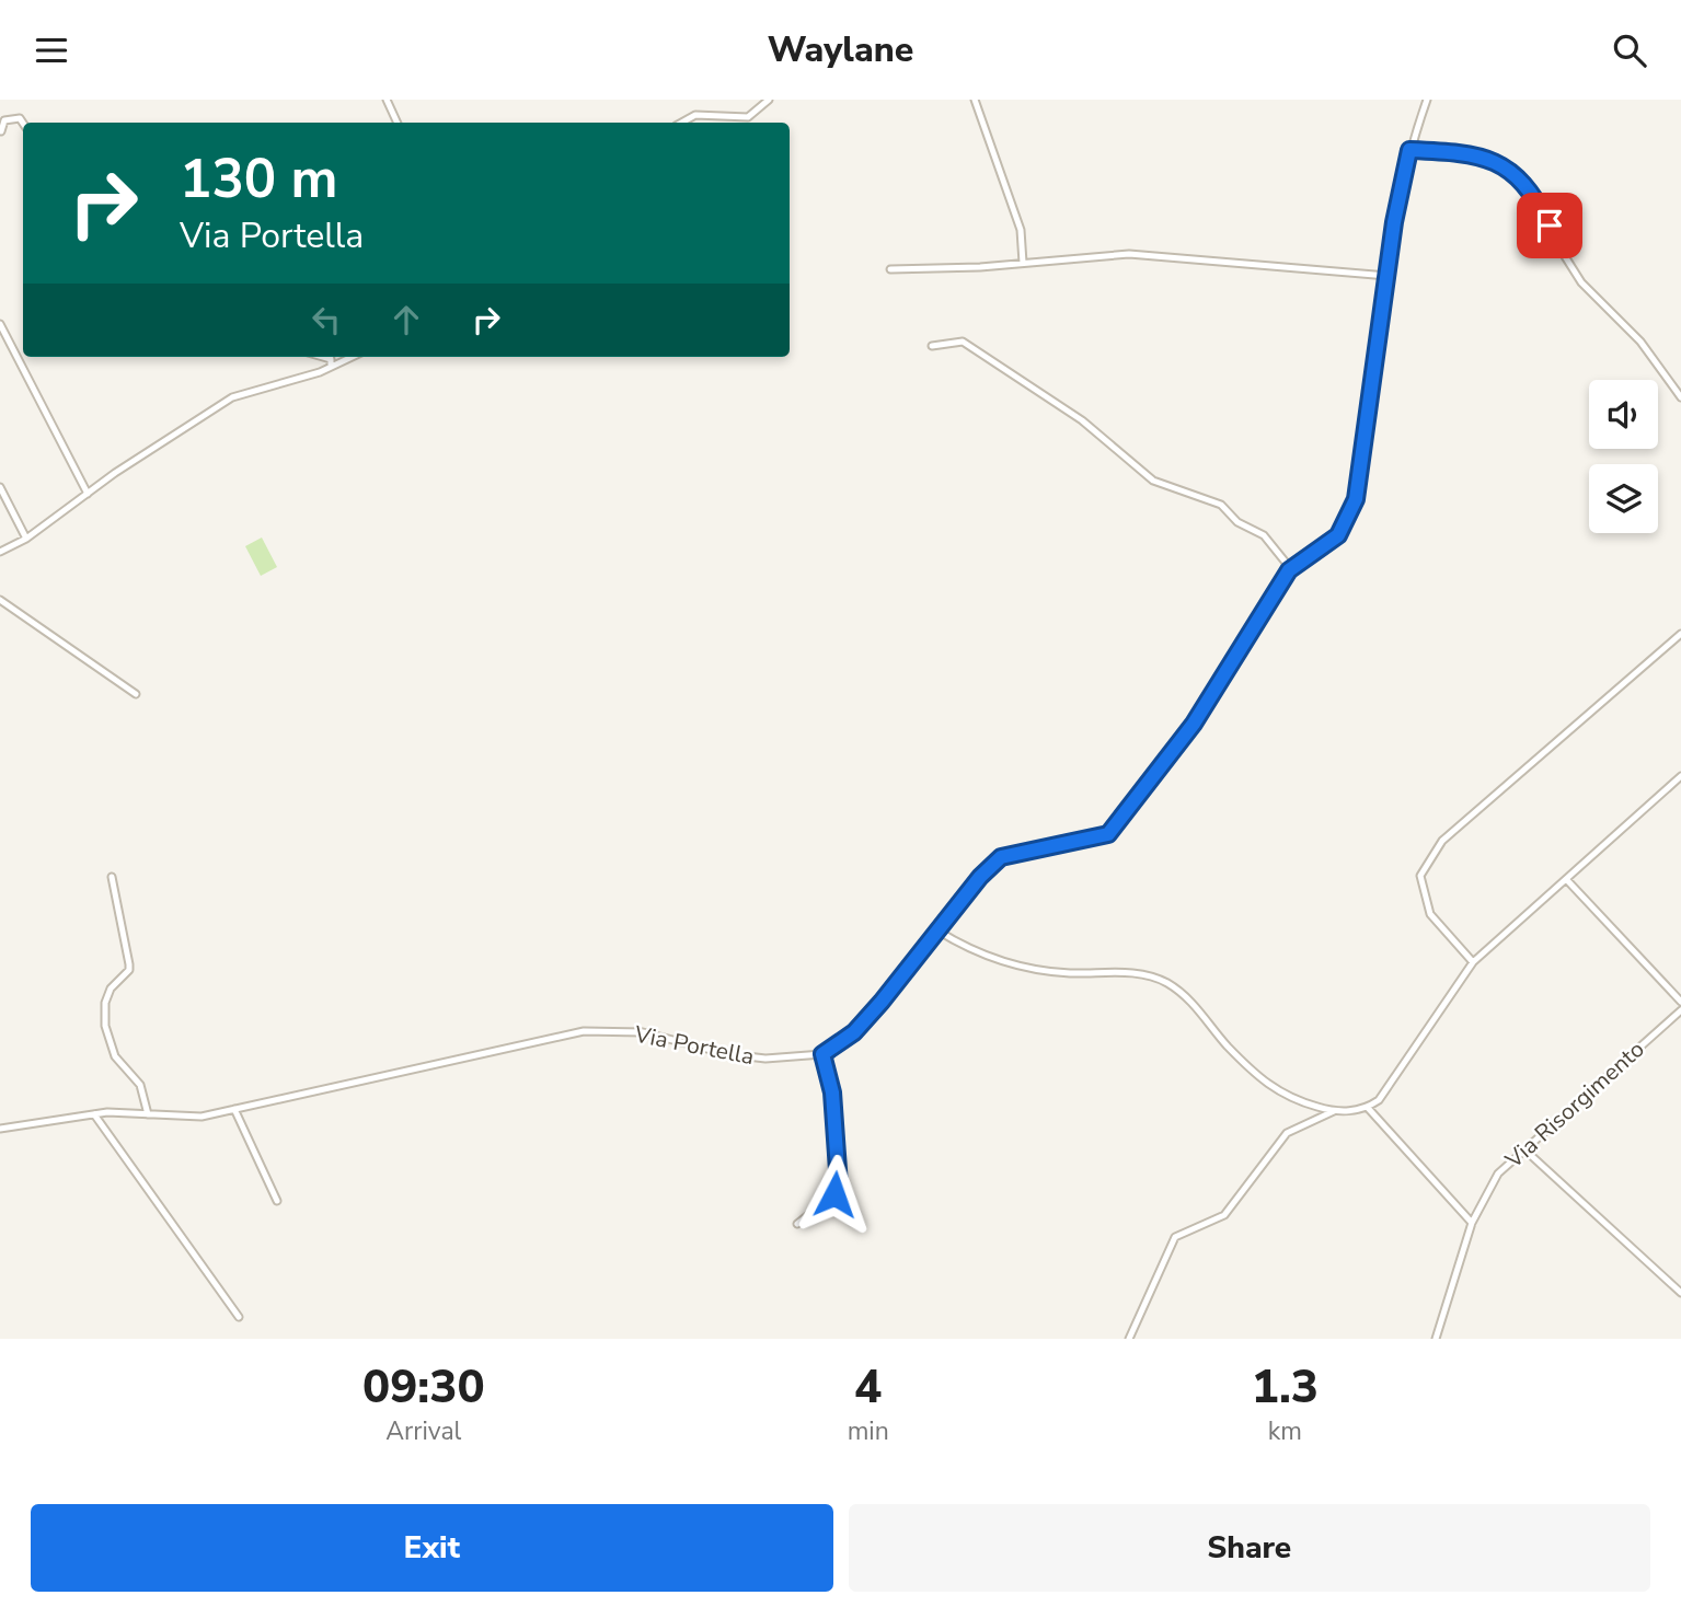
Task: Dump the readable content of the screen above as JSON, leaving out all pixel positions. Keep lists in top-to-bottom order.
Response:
{
  "streets": {
    "street": ["Via Portella", "Via Risorgimento"]
  },
  "page": {
    "header": "Waylane",
    "turn": ["130 m", "Via Portella"],
    "eta": [
      "09:30",
      "Arrival",
      "4",
      "min",
      "1.3",
      "km"
    ],
    "buttons": ["Exit", "Share"]
  }
}
